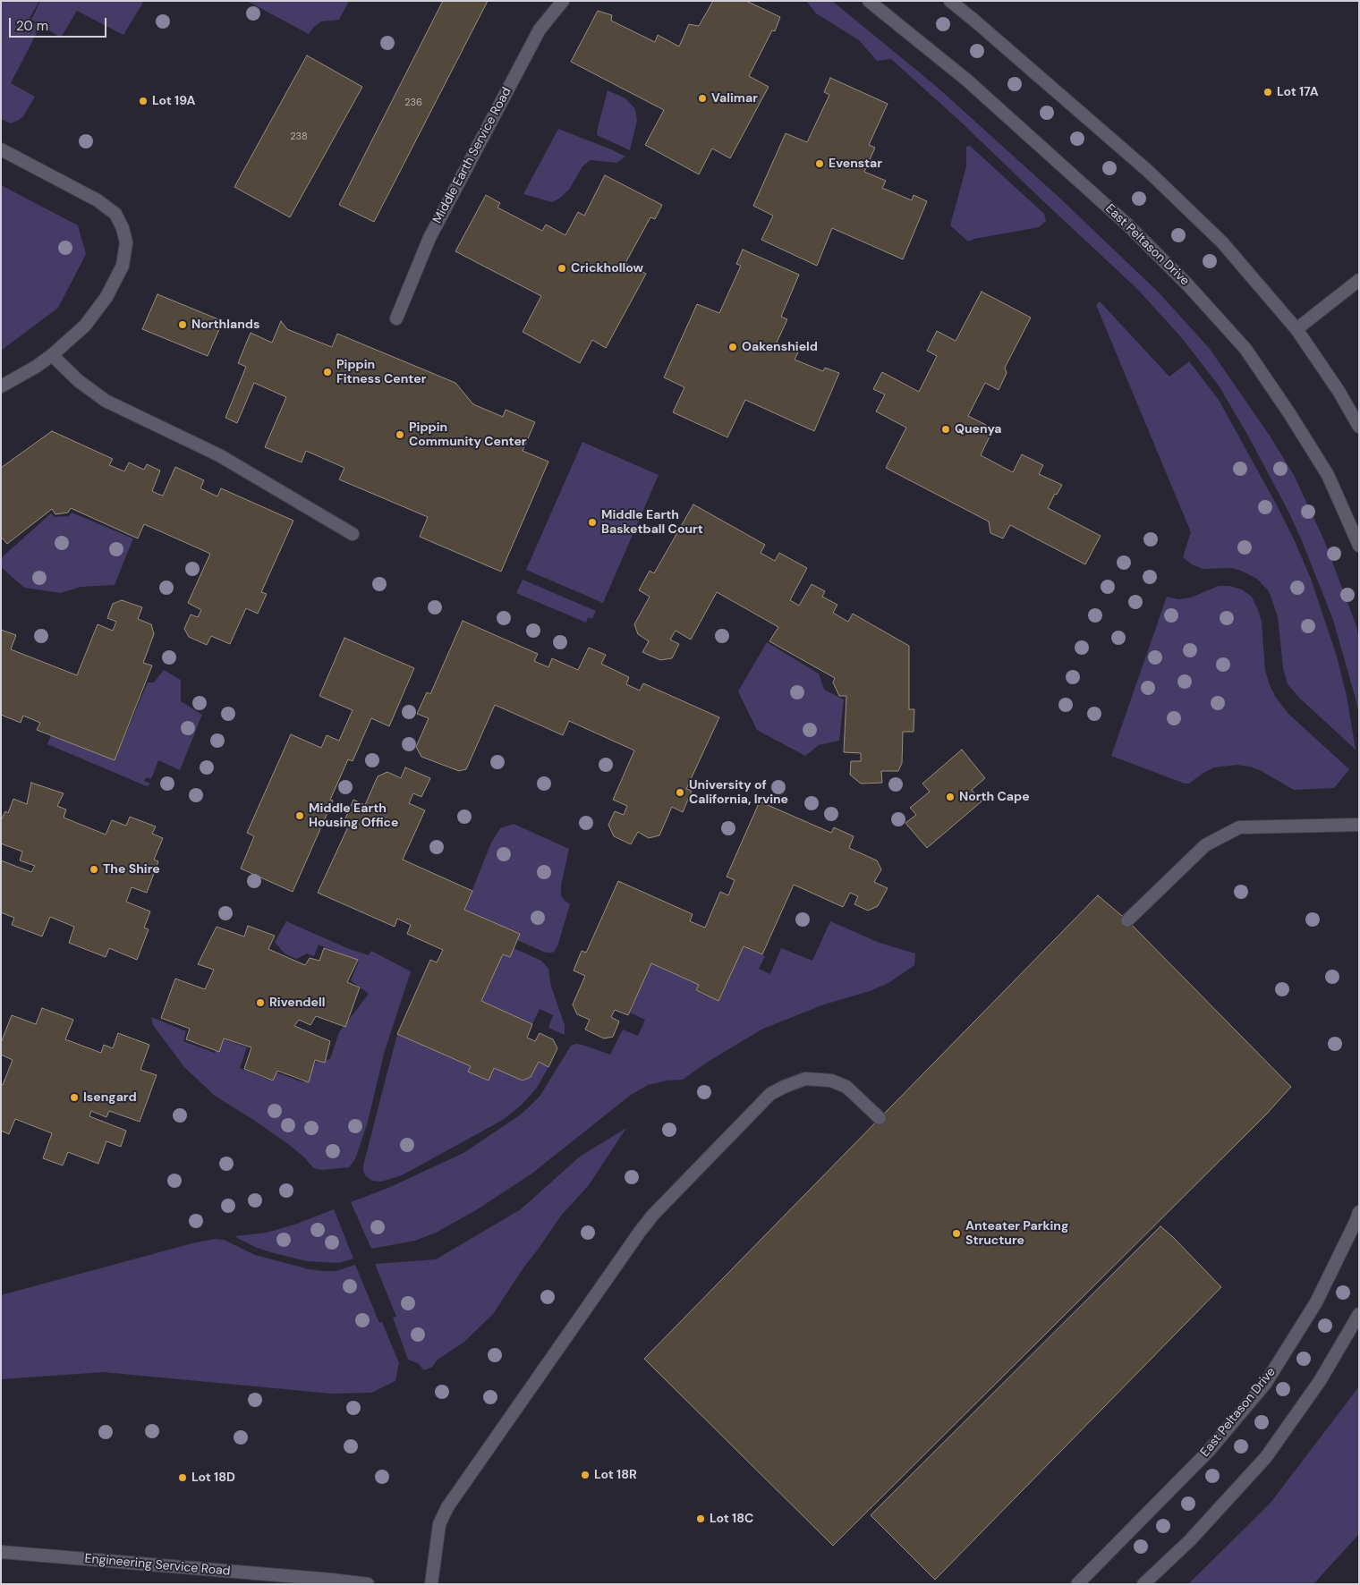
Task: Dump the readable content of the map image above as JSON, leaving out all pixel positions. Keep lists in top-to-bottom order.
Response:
{
  "streets": {
    "main road": ["Middle Earth Service Road", "East Peltason Drive", "Engineering Service Road"]
  },
  "places": [
    "Lot 17A",
    "Valimar",
    "Lot 19A",
    "Evenstar",
    "Crickhollow",
    "Northlands",
    "Oakenshield",
    "Pippin Fitness Center",
    "Quenya",
    "Pippin Community Center",
    "Middle Earth Basketball Court",
    "University of California, Irvine",
    "North Cape",
    "Middle Earth Housing Office",
    "The Shire",
    "Rivendell",
    "Isengard",
    "Anteater Parking Structure",
    "Lot 18R",
    "Lot 18D",
    "Lot 18C"
  ],
  "house_numbers": ["236", "238"],
  "scale_bar": "20 m"
}
